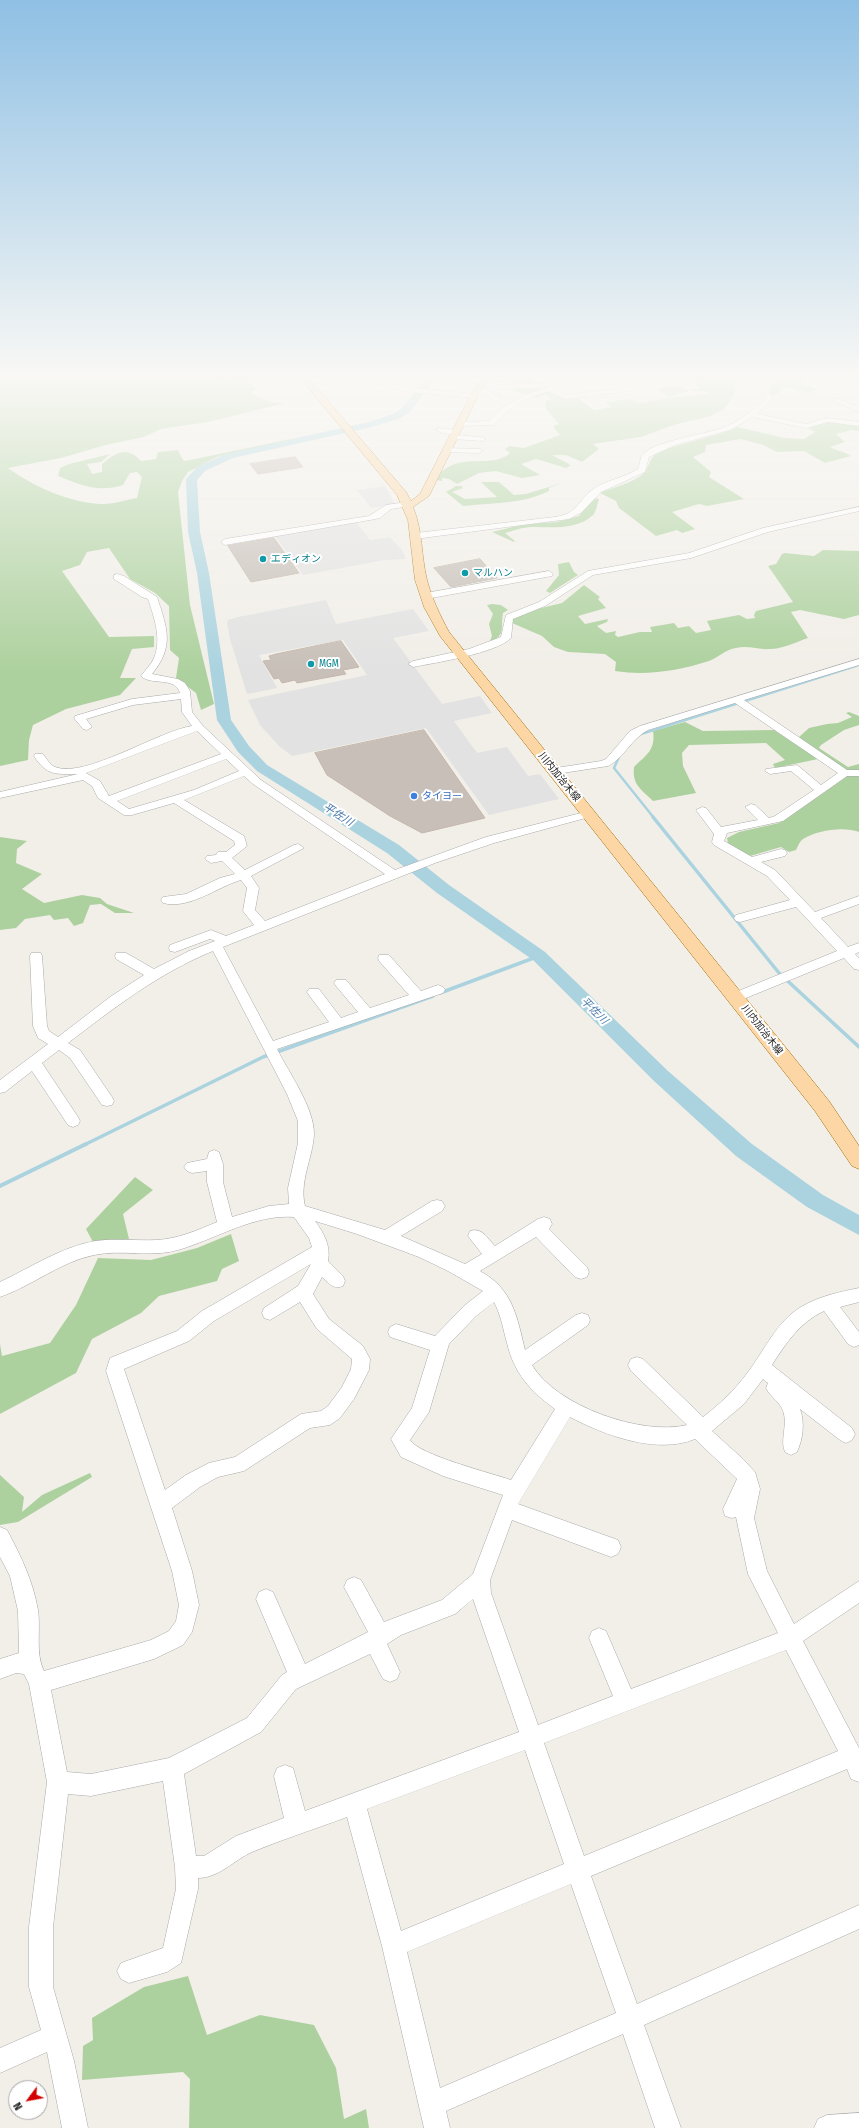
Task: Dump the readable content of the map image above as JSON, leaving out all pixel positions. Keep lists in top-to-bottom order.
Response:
{
  "streets": {
    "main road": ["川内加治木線"]
  },
  "water": ["平佐川"],
  "places": [
    "エディオン",
    "マルハン",
    "MGM",
    "タイヨー"
  ],
  "north": "bottom left"
}
